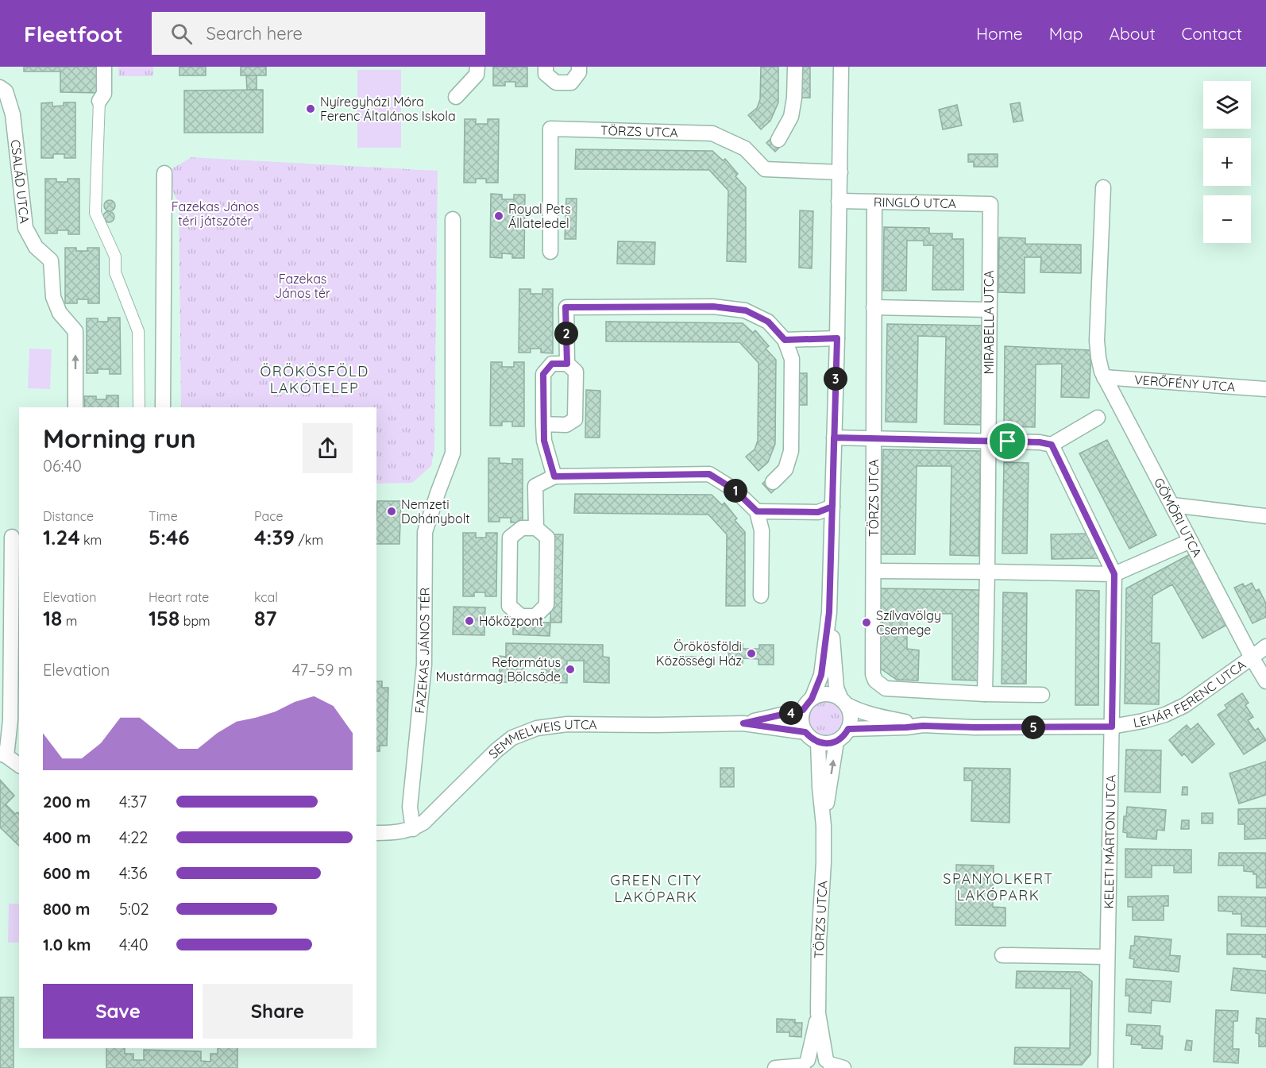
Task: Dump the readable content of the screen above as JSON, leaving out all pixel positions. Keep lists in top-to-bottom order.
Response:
{
  "streets": {
    "street": [
      "TÖRZS UTCA",
      "CSALÁD UTCA",
      "RINGLÓ UTCA",
      "MIRABELLA UTCA",
      "VERŐFÉNY UTCA",
      "GÖMÖRI UTCA",
      "FAZEKAS JÁNOS TÉR",
      "LEHÁR FERENC UTCA",
      "SEMMELWEIS UTCA",
      "KELETI MÁRTON UTCA"
    ]
  },
  "crossings": [
    ["TÖRZS UTCA", "RINGLÓ UTCA"],
    ["TÖRZS UTCA", "MIRABELLA UTCA"],
    ["TÖRZS UTCA", "LEHÁR FERENC UTCA"],
    ["TÖRZS UTCA", "SEMMELWEIS UTCA"],
    ["RINGLÓ UTCA", "MIRABELLA UTCA"],
    ["VERŐFÉNY UTCA", "GÖMÖRI UTCA"],
    ["GÖMÖRI UTCA", "LEHÁR FERENC UTCA"],
    ["FAZEKAS JÁNOS TÉR", "SEMMELWEIS UTCA"],
    ["LEHÁR FERENC UTCA", "SEMMELWEIS UTCA"],
    ["LEHÁR FERENC UTCA", "KELETI MÁRTON UTCA"]
  ],
  "districts": ["ÖRÖKÖSFÖLD LAKÓTELEP", "SPANYOLKERT LAKÓPARK", "GREEN CITY LAKÓPARK"],
  "parks": ["Fazekas János téri játszótér", "Fazekas János tér"],
  "places": [
    "Nyíregyházi Móra Ferenc Általános Iskola",
    "Royal Pets Állateledel",
    "Nemzeti Dohánybolt",
    "Hőközpont",
    "Szílvavölgy Csemege",
    "Örökösföldi Közösségi Ház",
    "Református Mustármag Bölcsőde"
  ],
  "page": {
    "header": "Fleetfoot",
    "search": "Search here",
    "nav": [
      "Home",
      "Map",
      "About",
      "Contact"
    ],
    "map_buttons": ["+", "−"],
    "pins": [
      "2",
      "3",
      "1",
      "4",
      "5"
    ],
    "heading": ["Morning run", "06:40"],
    "stats": [
      ["Distance", "1.24 km"],
      ["Time", "5:46"],
      ["Pace", "4:39 /km"],
      ["Elevation", "18 m"],
      ["Heart rate", "158 bpm"],
      ["kcal", "87"]
    ],
    "chart": ["Elevation", "47–59 m"],
    "list": [
      {
        "name": "200 m",
        "note": "4:37"
      },
      {
        "name": "400 m",
        "note": "4:22"
      },
      {
        "name": "600 m",
        "note": "4:36"
      },
      {
        "name": "800 m",
        "note": "5:02"
      },
      {
        "name": "1.0 km",
        "note": "4:40"
      }
    ],
    "buttons": ["Save", "Share"]
  }
}
